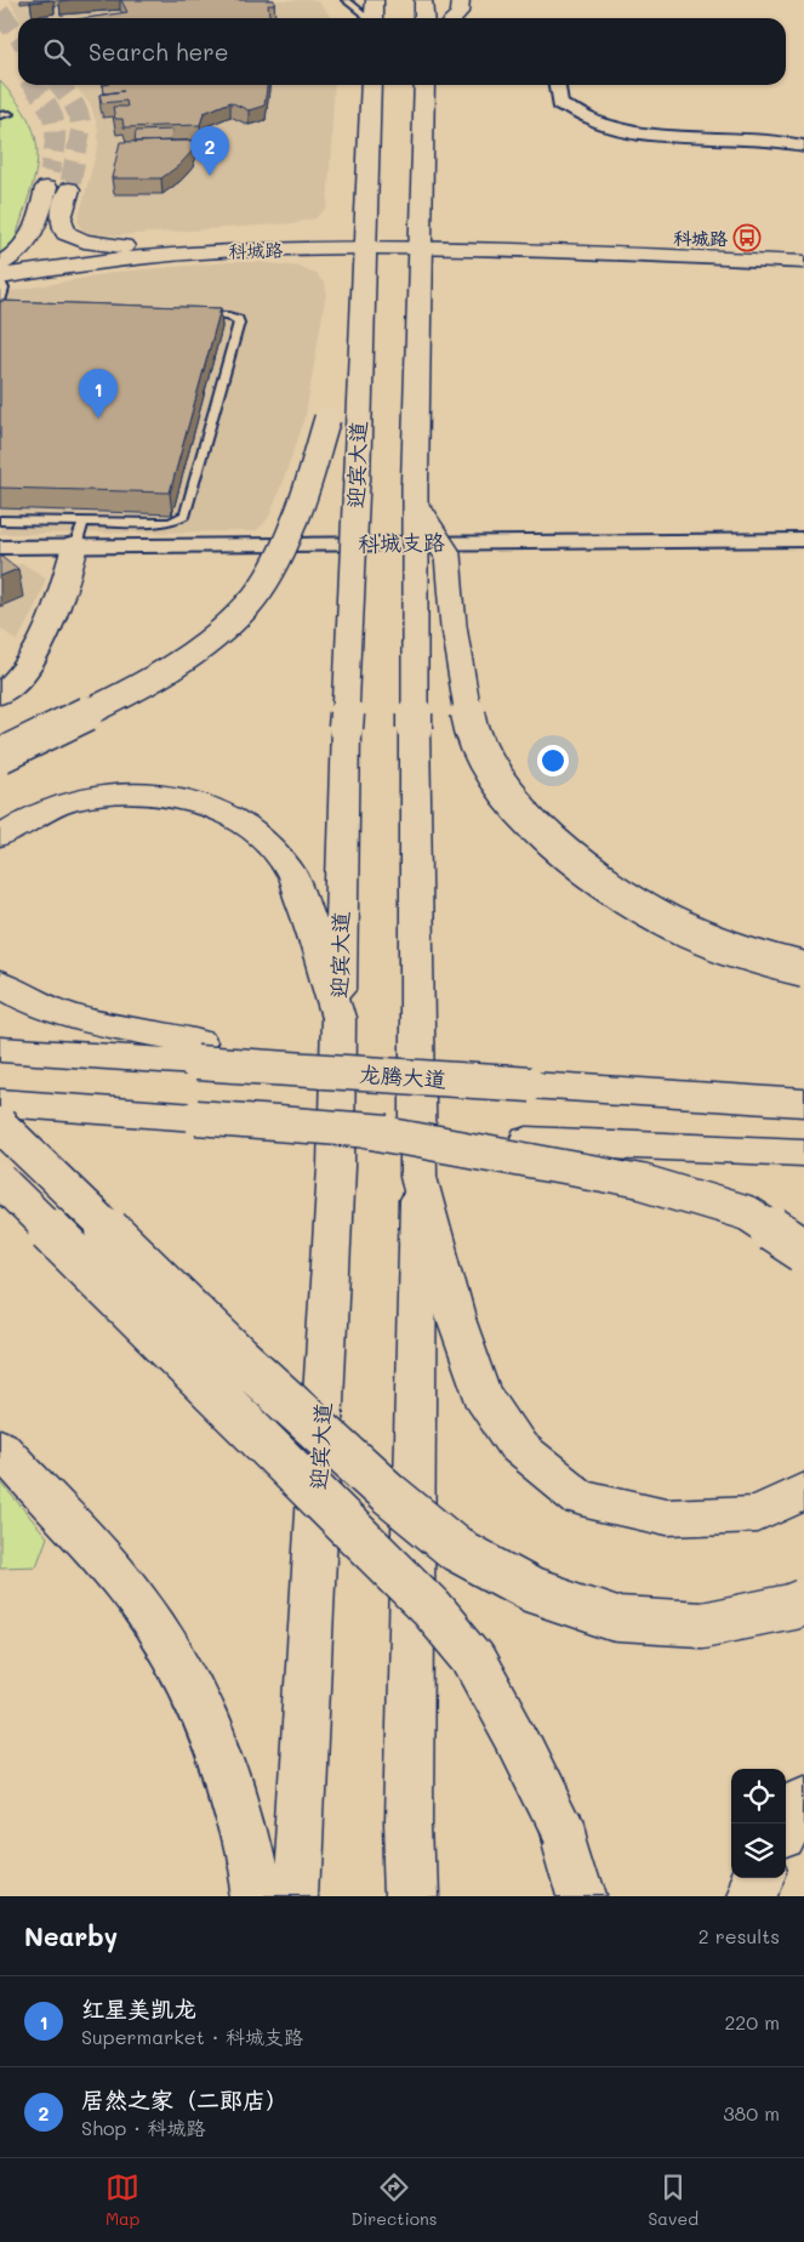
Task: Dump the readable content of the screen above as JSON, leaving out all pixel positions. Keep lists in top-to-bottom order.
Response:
{
  "streets": {
    "main road": ["科城路", "迎宾大道", "龙腾大道"],
    "street": ["科城支路"]
  },
  "crossings": [
    ["科城路", "迎宾大道"]
  ],
  "places": {
    "bus stop": ["科城路"]
  },
  "page": {
    "search": "Search here",
    "pins": ["2", "1"],
    "heading": ["Nearby", "2 results"],
    "list": [
      {
        "mark": "1",
        "name": "红星美凯龙",
        "note": "Supermarket · 科城支路",
        "value": "220 m"
      },
      {
        "mark": "2",
        "name": "居然之家（二郎店）",
        "note": "Shop · 科城路",
        "value": "380 m"
      }
    ],
    "nav": ["Map", "Directions", "Saved"]
  }
}
